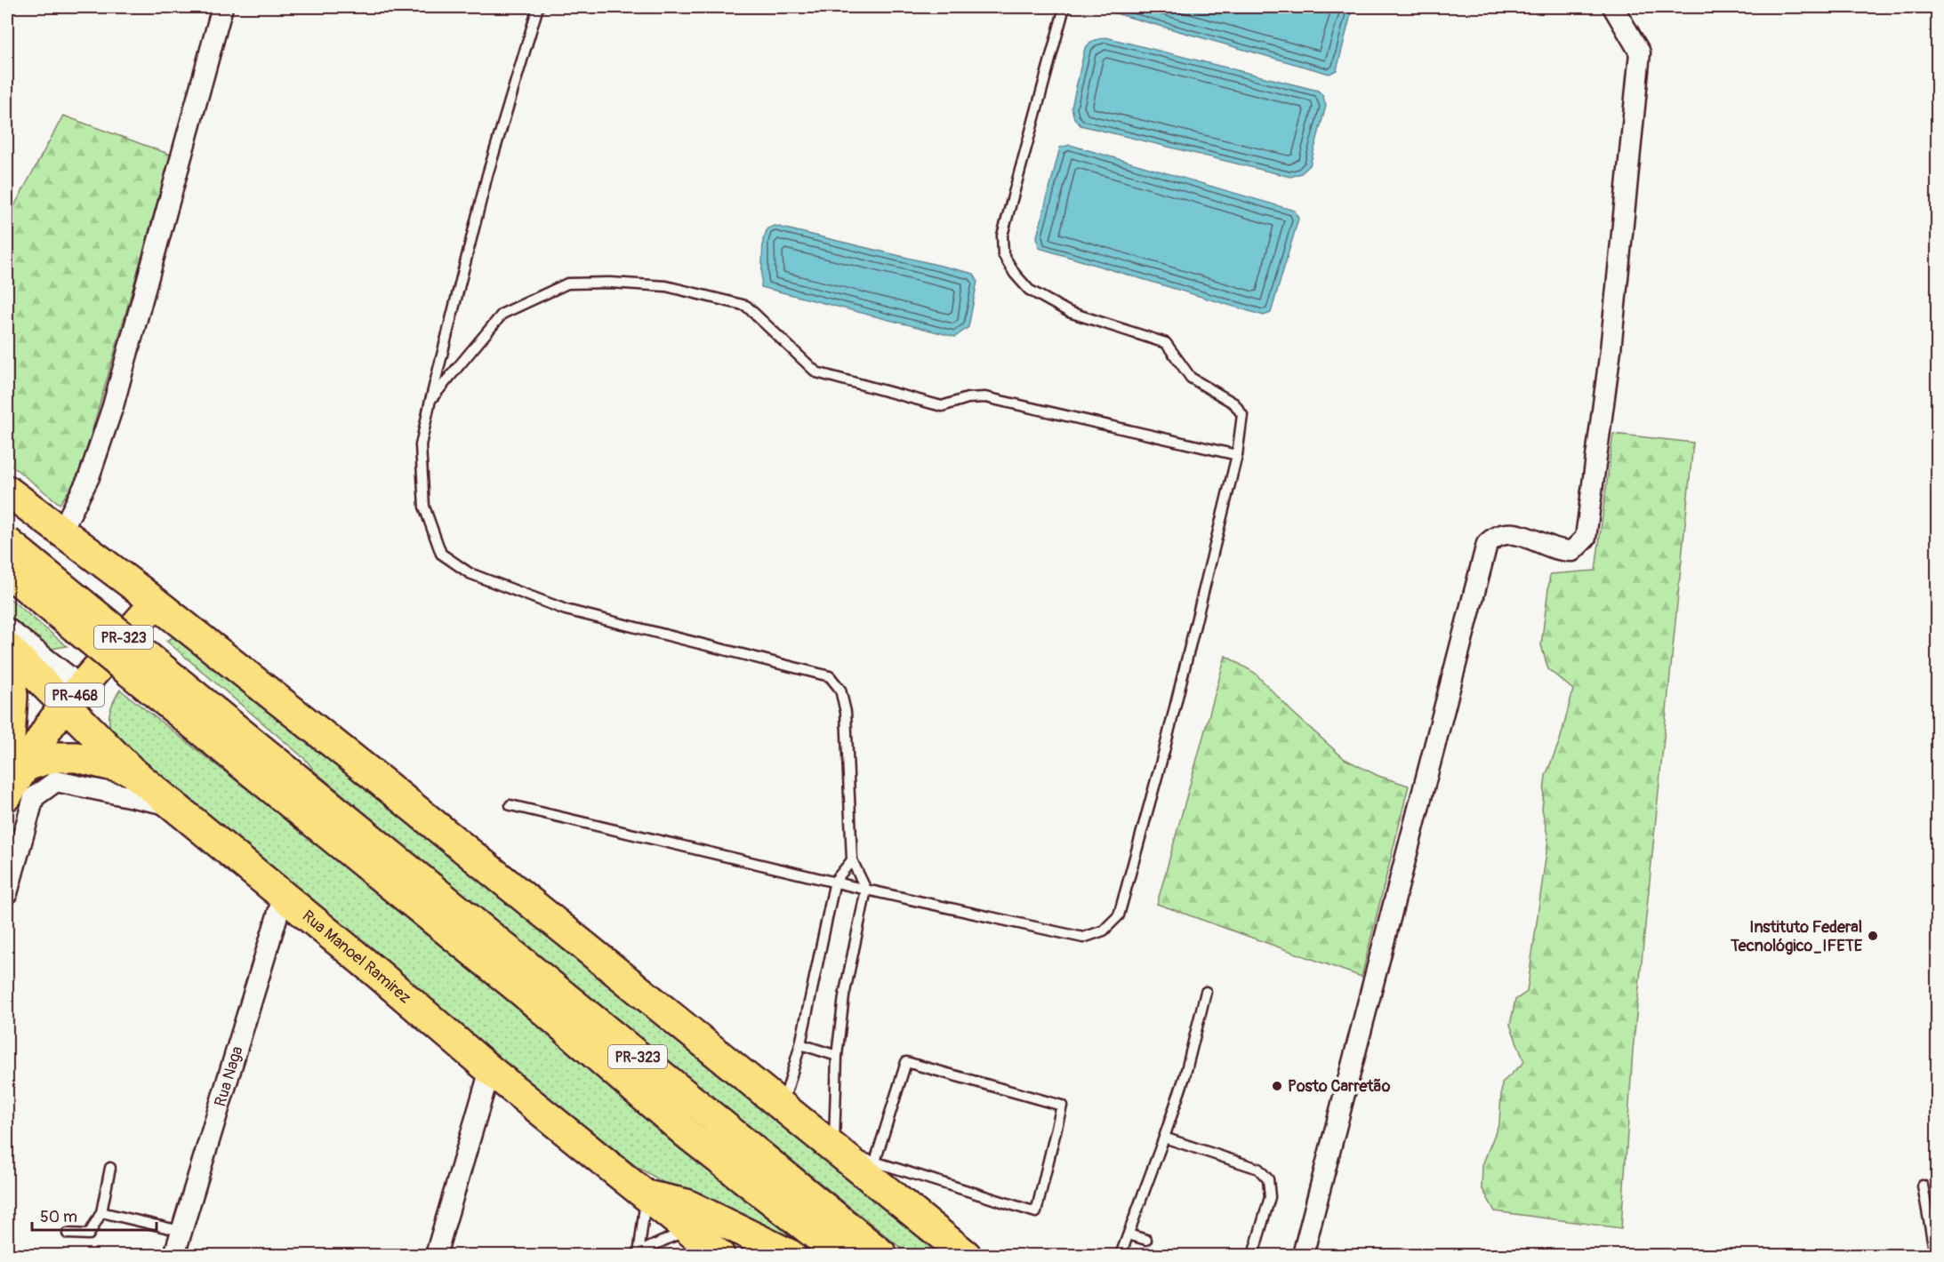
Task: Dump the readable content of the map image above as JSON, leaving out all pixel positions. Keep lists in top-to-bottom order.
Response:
{
  "streets": {
    "main road": ["PR-323", "PR-468", "Rua Manoel Ramirez"],
    "street": ["Rua Naga"]
  },
  "crossings": [
    ["PR-468", "Rua Manoel Ramirez"],
    ["Rua Manoel Ramirez", "Rua Naga"]
  ],
  "places": ["Instituto Federal Tecnológico_IFETE", "Posto Carretão"],
  "scale_bar": "50 m"
}
